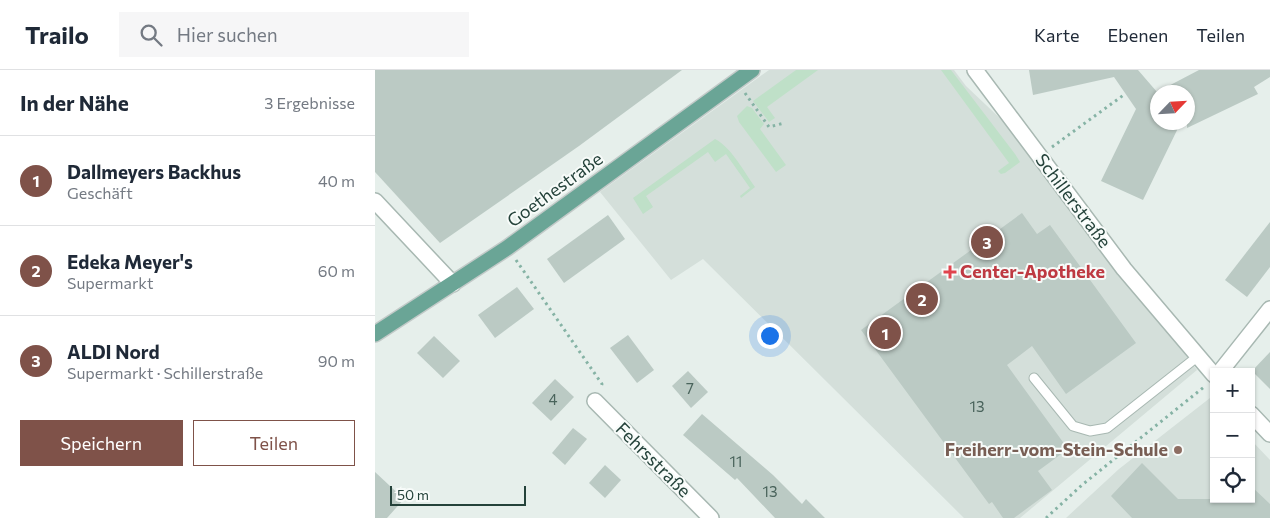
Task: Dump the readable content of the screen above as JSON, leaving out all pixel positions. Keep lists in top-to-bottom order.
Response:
{
  "streets": {
    "main road": ["Goethestraße"],
    "street": ["Schillerstraße", "Fehrsstraße"]
  },
  "places": {
    "health": ["Center-Apotheke"],
    "other": ["Freiherr-vom-Stein-Schule"]
  },
  "house_numbers": [
    "7",
    "4",
    "13",
    "11",
    "13"
  ],
  "scale_bar": "50 m",
  "north": "top right",
  "page": {
    "header": "Trailo",
    "search": "Hier suchen",
    "nav": ["Karte", "Ebenen", "Teilen"],
    "heading": ["In der Nähe", "3 Ergebnisse"],
    "list": [
      {
        "mark": "1",
        "name": "Dallmeyers Backhus",
        "note": "Geschäft",
        "value": "40 m"
      },
      {
        "mark": "2",
        "name": "Edeka Meyer's",
        "note": "Supermarkt",
        "value": "60 m"
      },
      {
        "mark": "3",
        "name": "ALDI Nord",
        "note": "Supermarkt · Schillerstraße",
        "value": "90 m"
      }
    ],
    "pins": ["3", "2", "1"],
    "map_buttons": ["+", "−"],
    "buttons": ["Speichern", "Teilen"],
    "scale": "50 m"
  }
}
